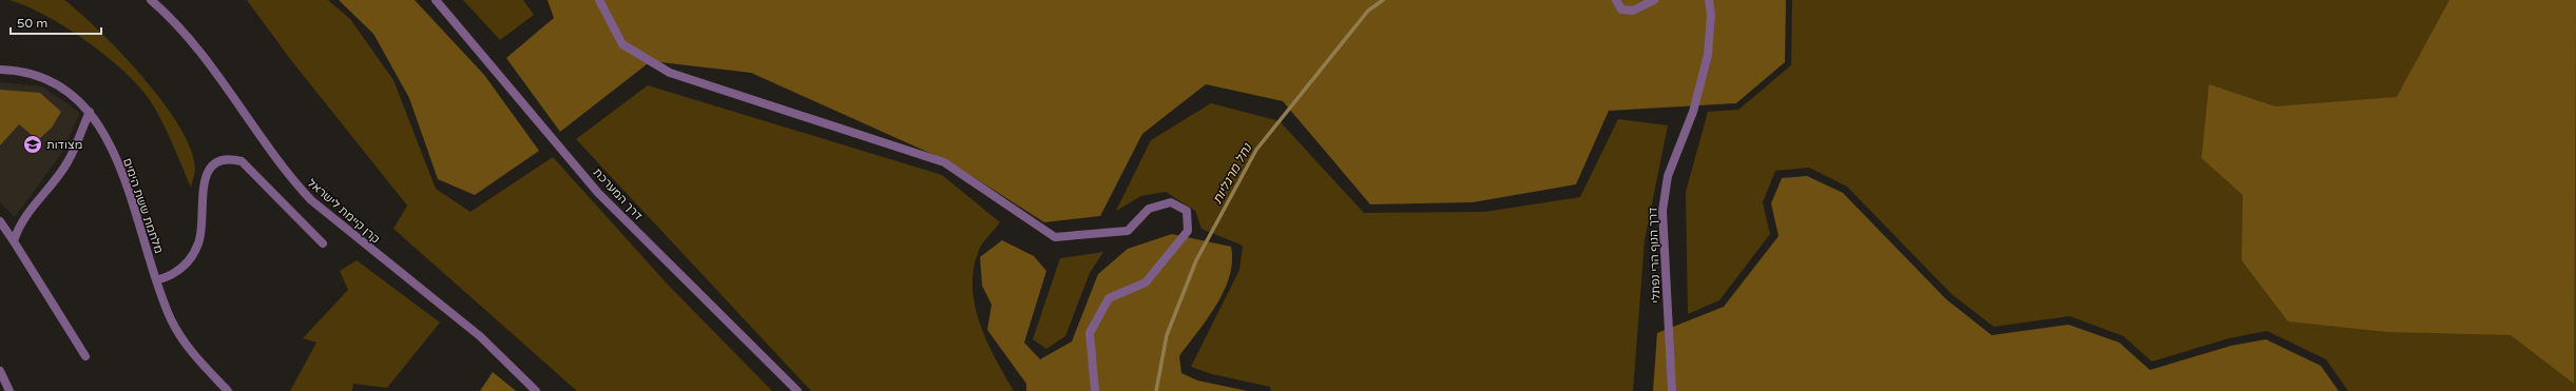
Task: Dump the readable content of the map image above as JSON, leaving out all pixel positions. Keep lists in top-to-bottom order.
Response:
{
  "streets": {
    "street": [
      "דרך המערכת",
      "מלחמת ששת הימים",
      "קרן קיימת לישראל",
      "דרך הנוף הרי נפתלי"
    ]
  },
  "water": ["נחל מרגליות"],
  "places": {
    "school or university": ["מצודות"]
  },
  "scale_bar": "50 m"
}
